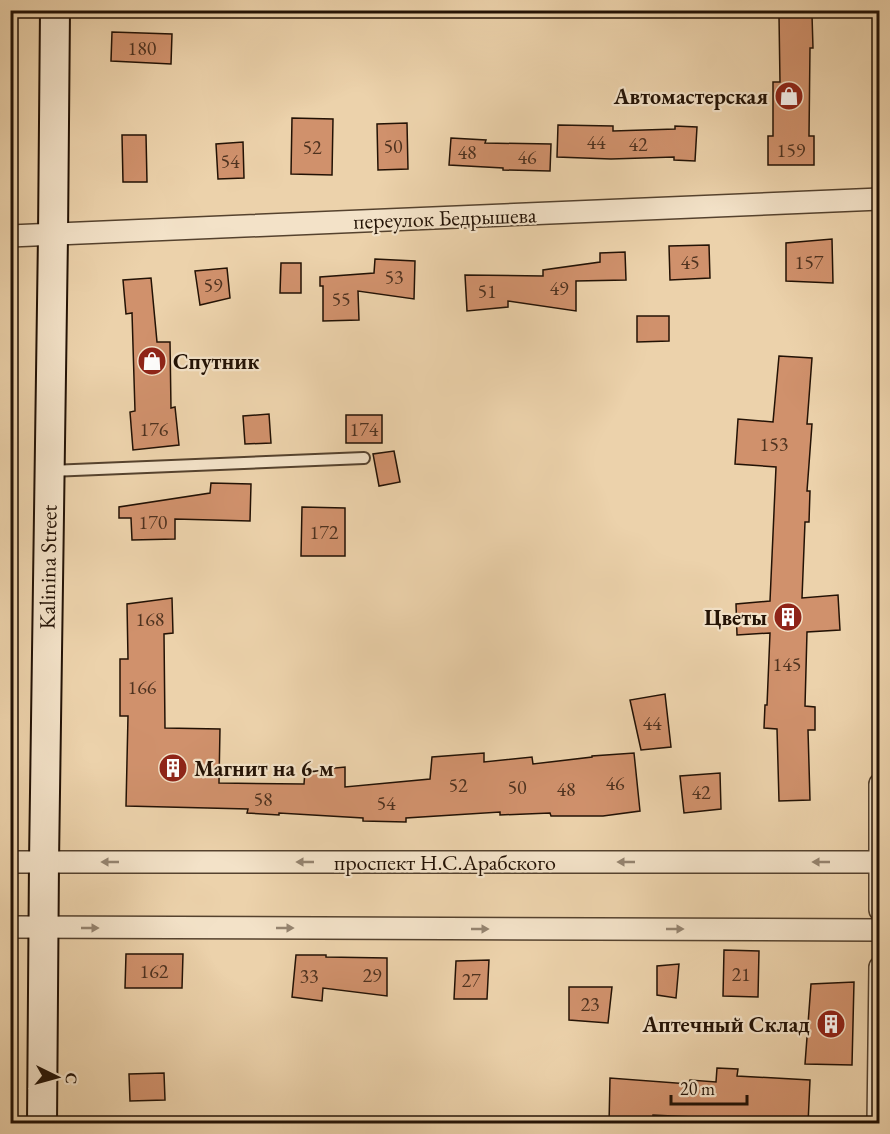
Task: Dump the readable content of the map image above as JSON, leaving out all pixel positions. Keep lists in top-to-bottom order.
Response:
{
  "streets": {
    "main road": ["Kalinina Street"],
    "street": ["переулок Бедрышева", "проспект Н.С.Арабского"]
  },
  "crossings": [
    ["переулок Бедрышева", "Kalinina Street"],
    ["Kalinina Street", "проспект Н.С.Арабского"]
  ],
  "places": {
    "shop": ["Автомастерская", "Спутник"],
    "building": ["Цветы", "Магнит на 6-м", "Аптечный Склад"]
  },
  "house_numbers": [
    "180",
    "44",
    "42",
    "50",
    "52",
    "159",
    "48",
    "46",
    "54",
    "45",
    "157",
    "53",
    "59",
    "49",
    "51",
    "55",
    "176",
    "174",
    "153",
    "170",
    "172",
    "168",
    "145",
    "166",
    "44",
    "46",
    "52",
    "50",
    "48",
    "42",
    "58",
    "54",
    "162",
    "21",
    "29",
    "33",
    "27",
    "23"
  ],
  "scale_bar": "20 m",
  "north": "right"
}
